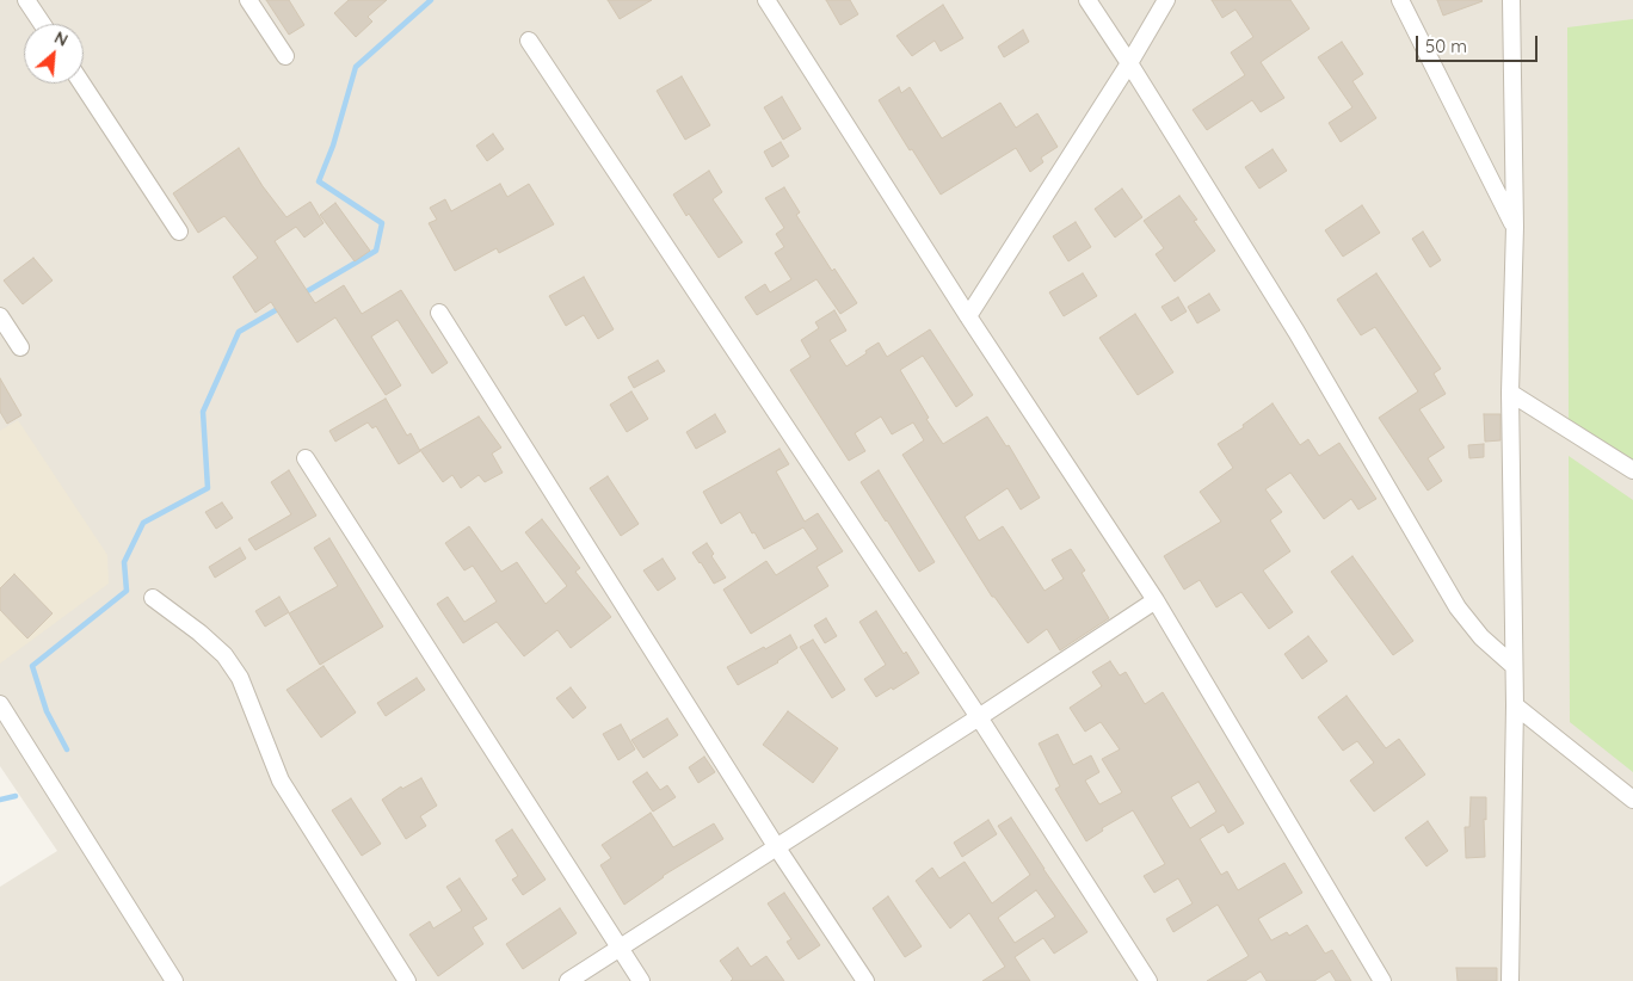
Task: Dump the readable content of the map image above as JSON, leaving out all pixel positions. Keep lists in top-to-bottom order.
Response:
{
  "scale_bar": "50 m",
  "north": "top right"
}
